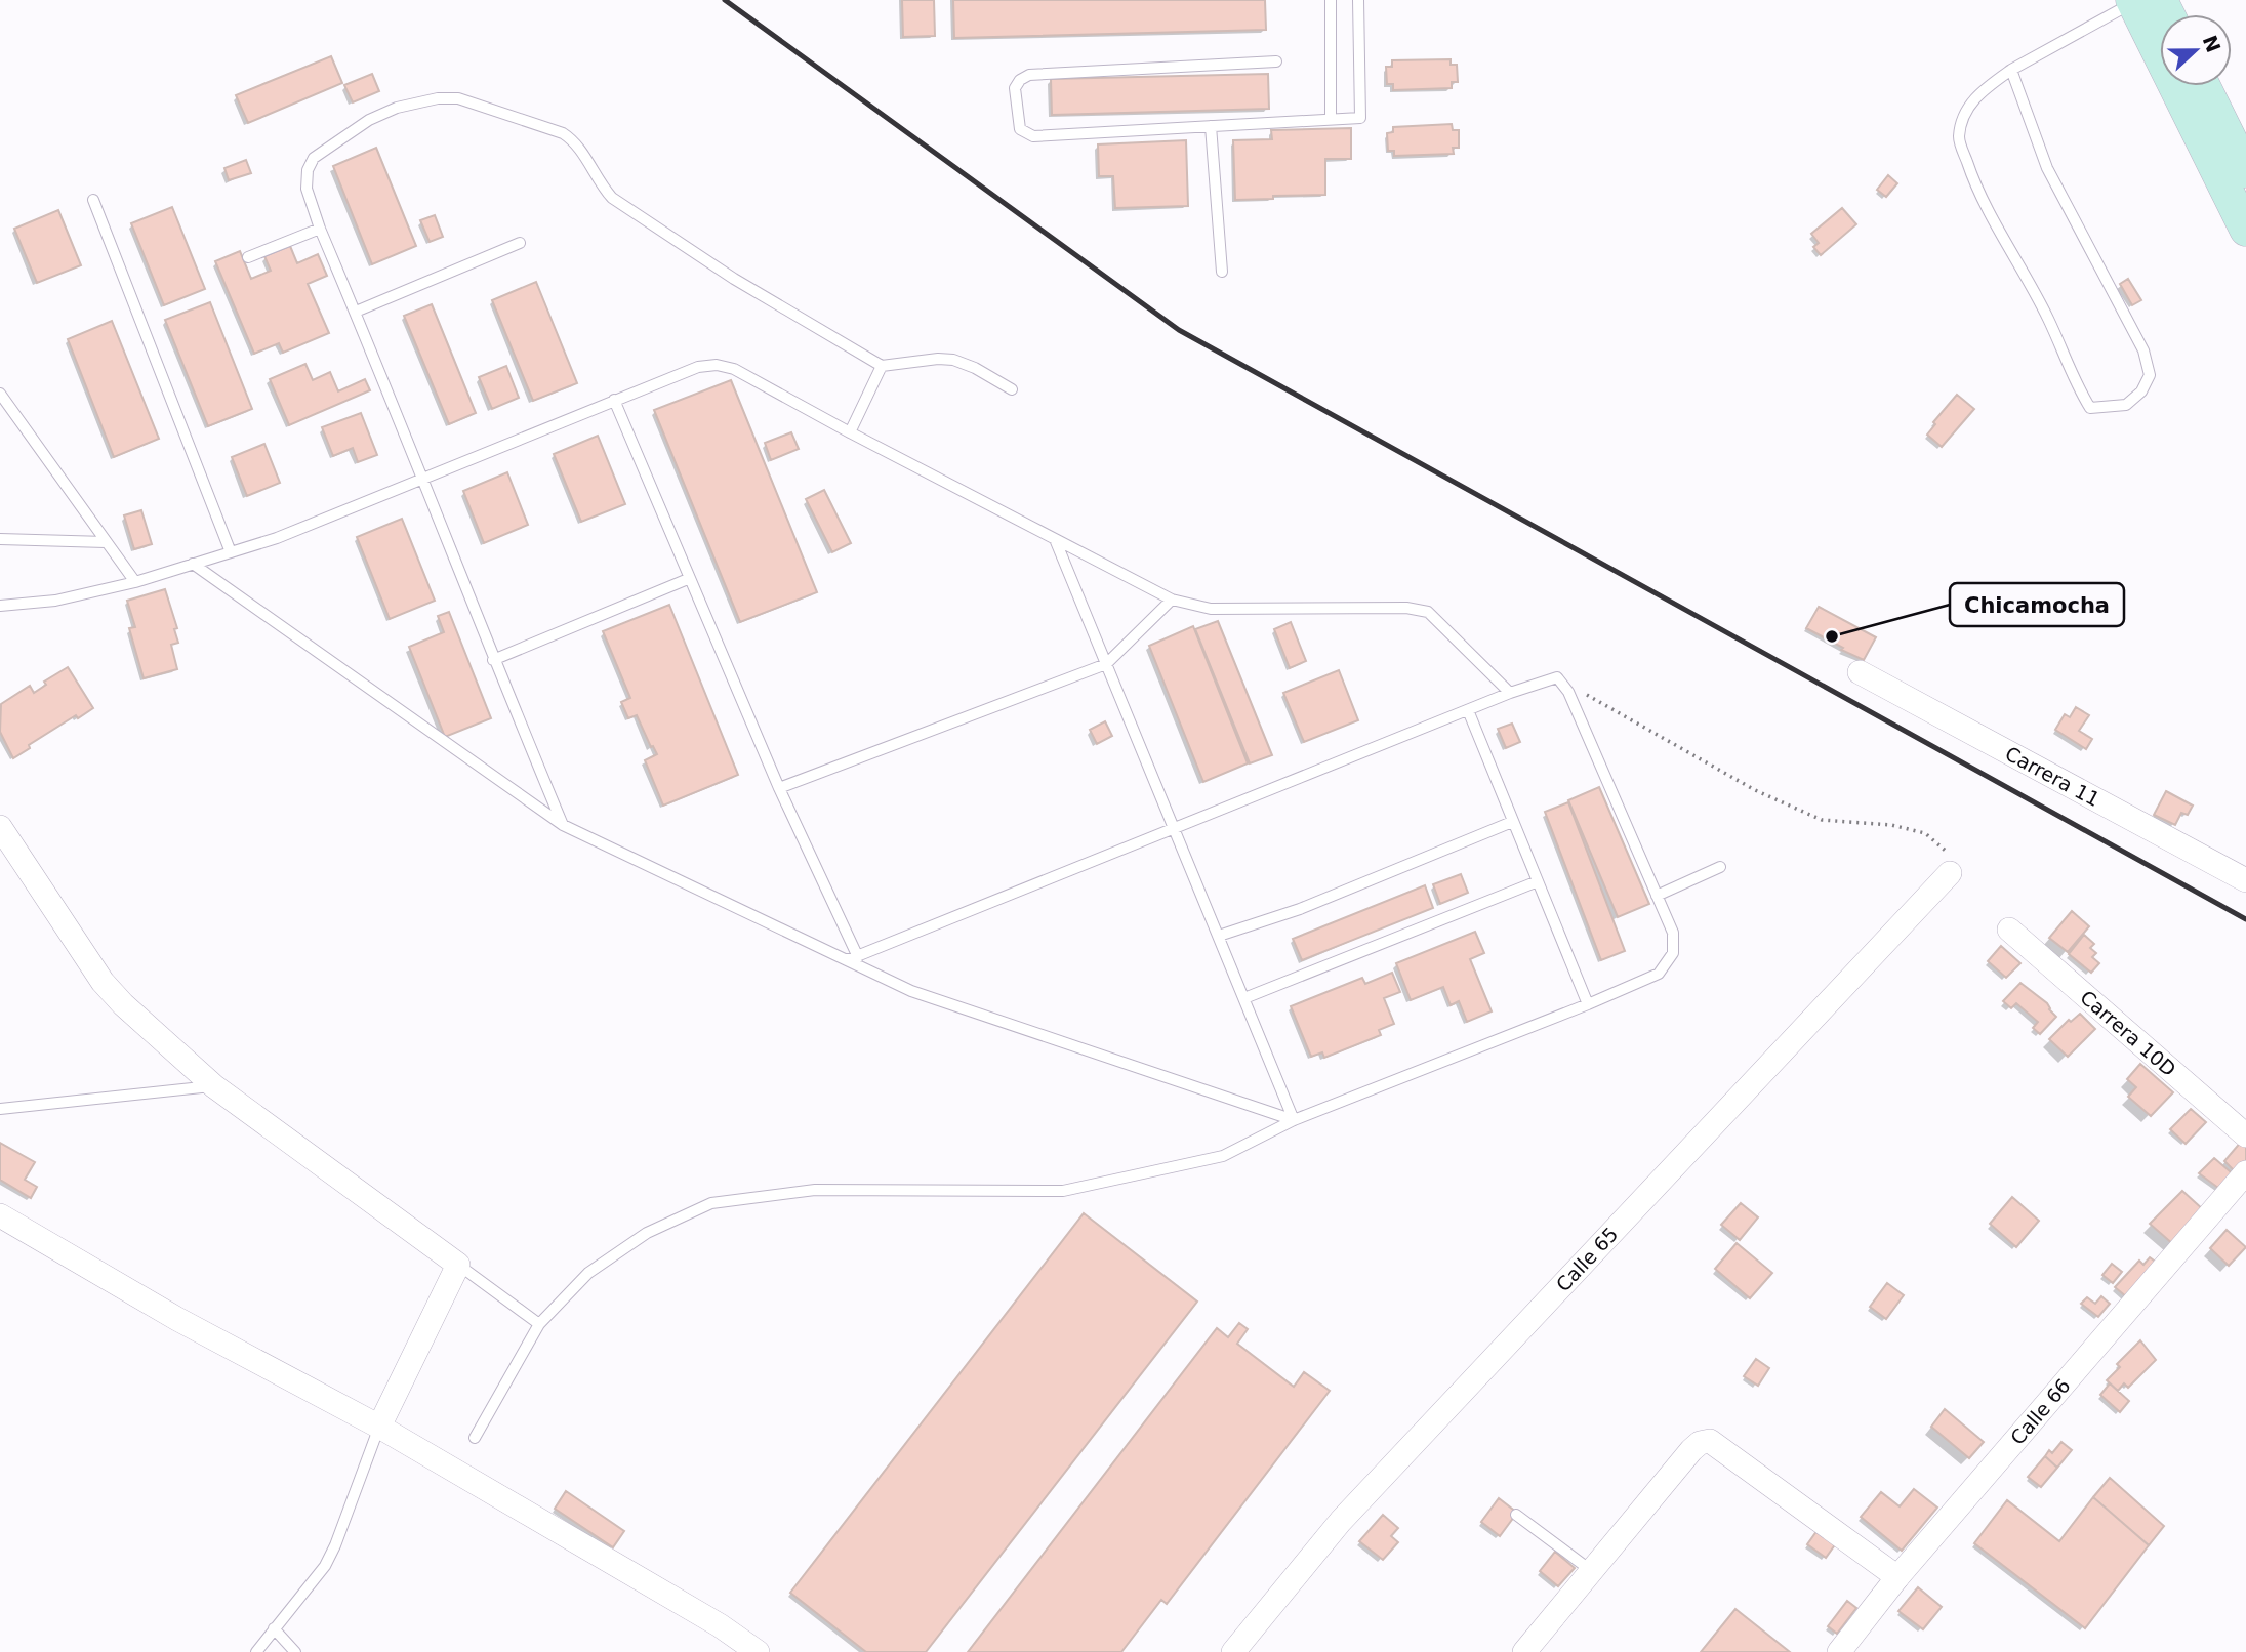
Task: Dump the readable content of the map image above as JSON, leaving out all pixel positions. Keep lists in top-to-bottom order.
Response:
{
  "streets": {
    "street": [
      "Carrera 11",
      "Carrera 10D",
      "Calle 65",
      "Calle 66"
    ]
  },
  "places": ["Chicamocha"],
  "north": "right"
}
